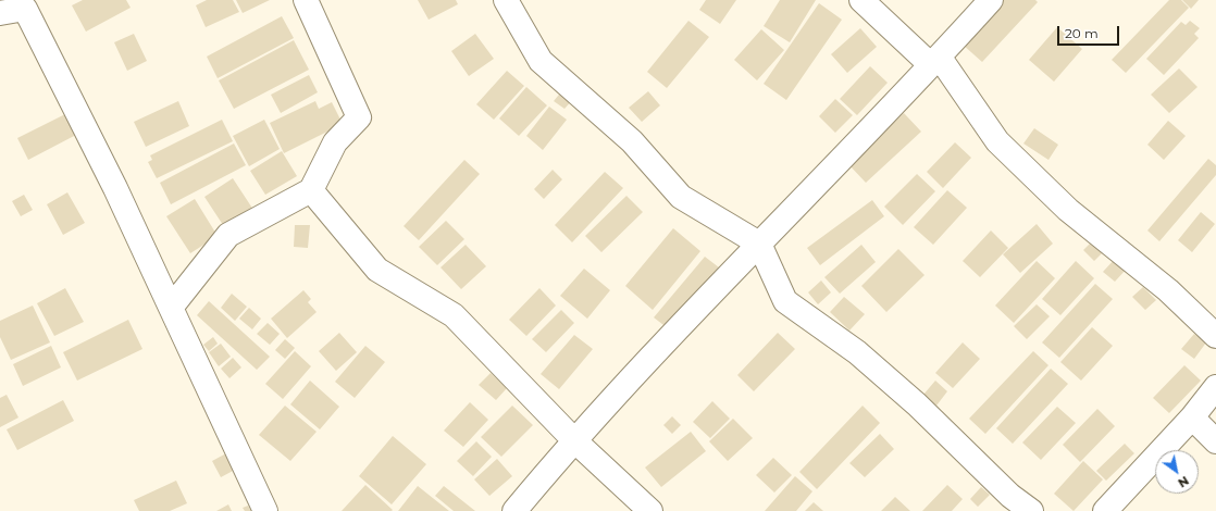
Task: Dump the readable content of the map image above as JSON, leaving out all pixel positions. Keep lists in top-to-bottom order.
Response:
{
  "scale_bar": "20 m",
  "north": "bottom right"
}
